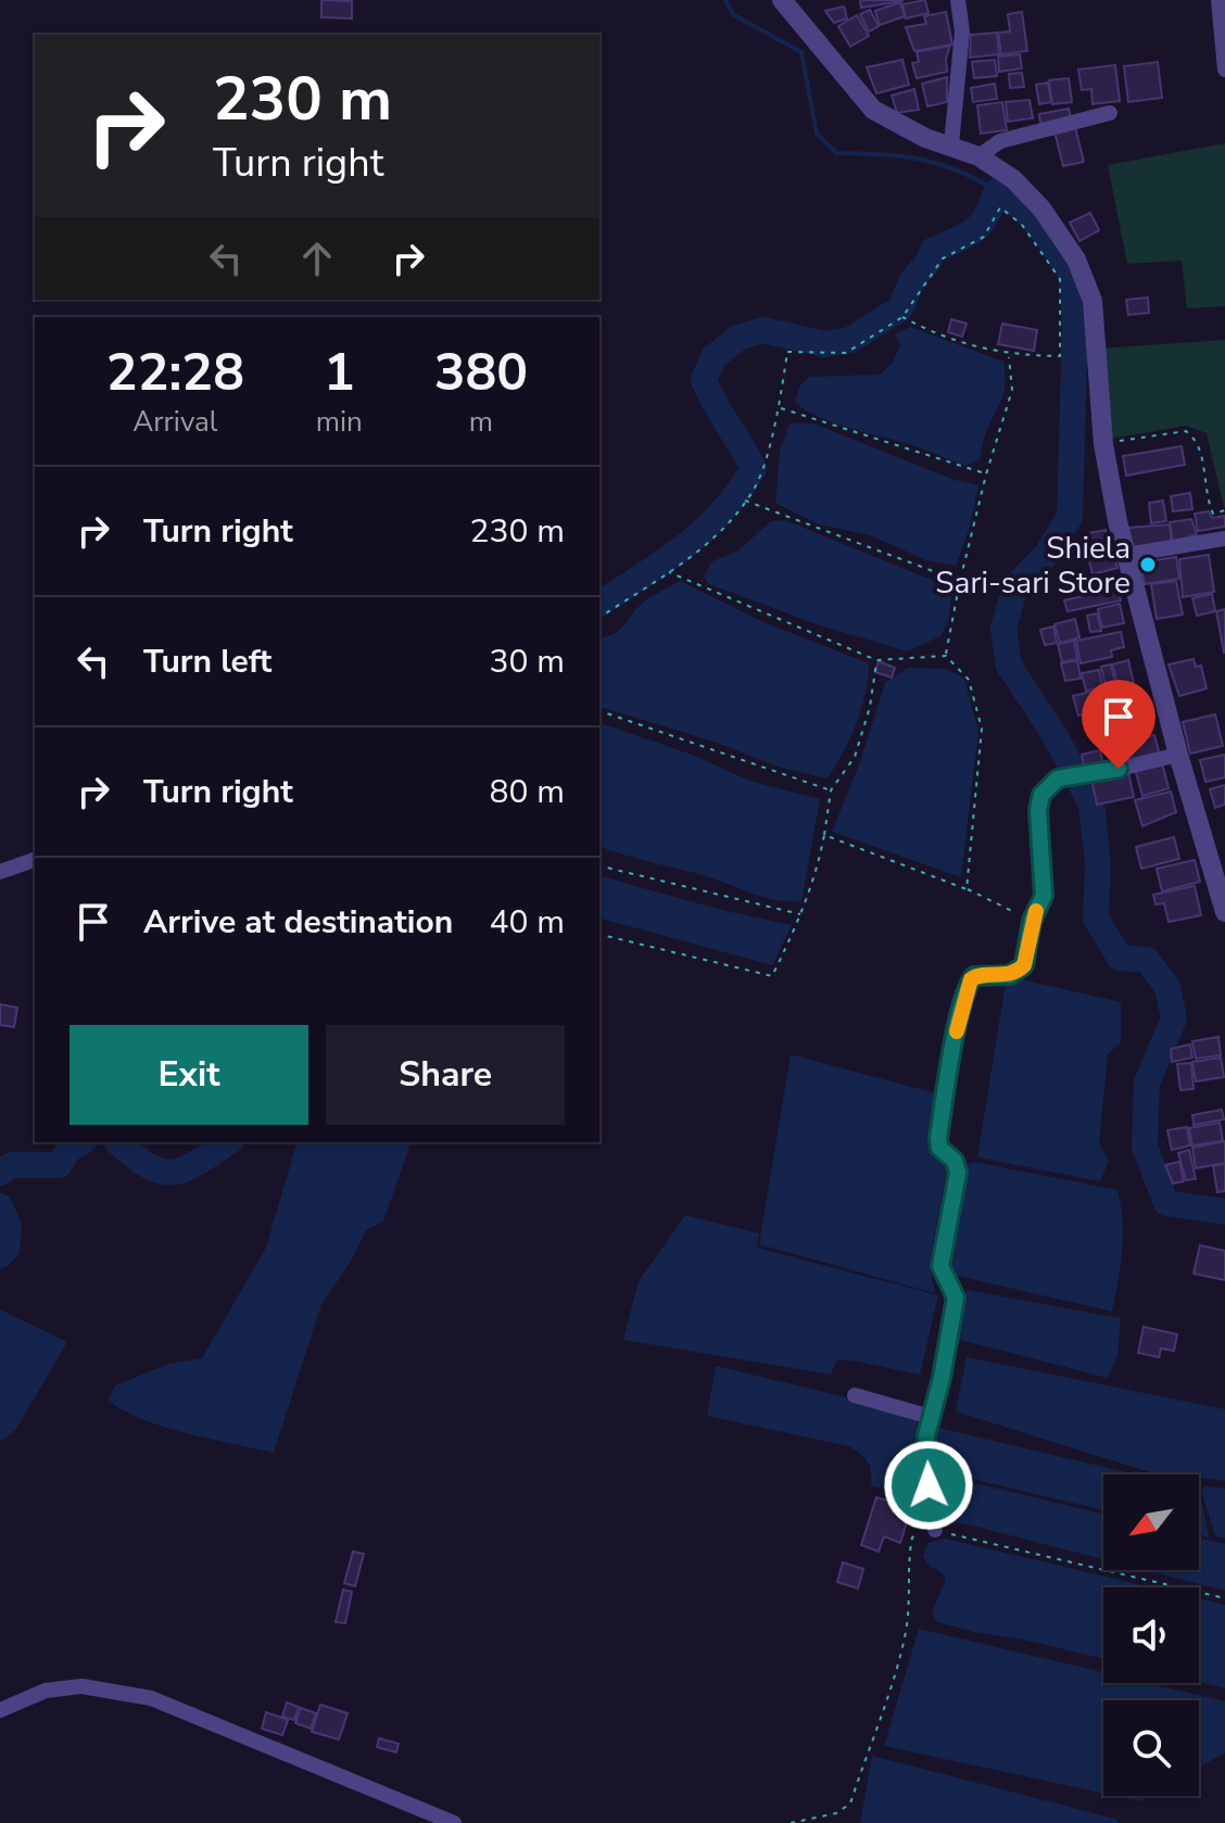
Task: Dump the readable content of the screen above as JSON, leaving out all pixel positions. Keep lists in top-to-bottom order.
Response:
{
  "places": ["Shiela Sari-sari Store"],
  "north": "bottom left",
  "page": {
    "turn": ["230 m", "Turn right"],
    "eta": [
      "22:28",
      "Arrival",
      "1",
      "min",
      "380",
      "m"
    ],
    "list": [
      {
        "name": "Turn right",
        "value": "230 m"
      },
      {
        "name": "Turn left",
        "value": "30 m"
      },
      {
        "name": "Turn right",
        "value": "80 m"
      },
      {
        "name": "Arrive at destination",
        "value": "40 m"
      }
    ],
    "buttons": ["Exit", "Share"]
  }
}
